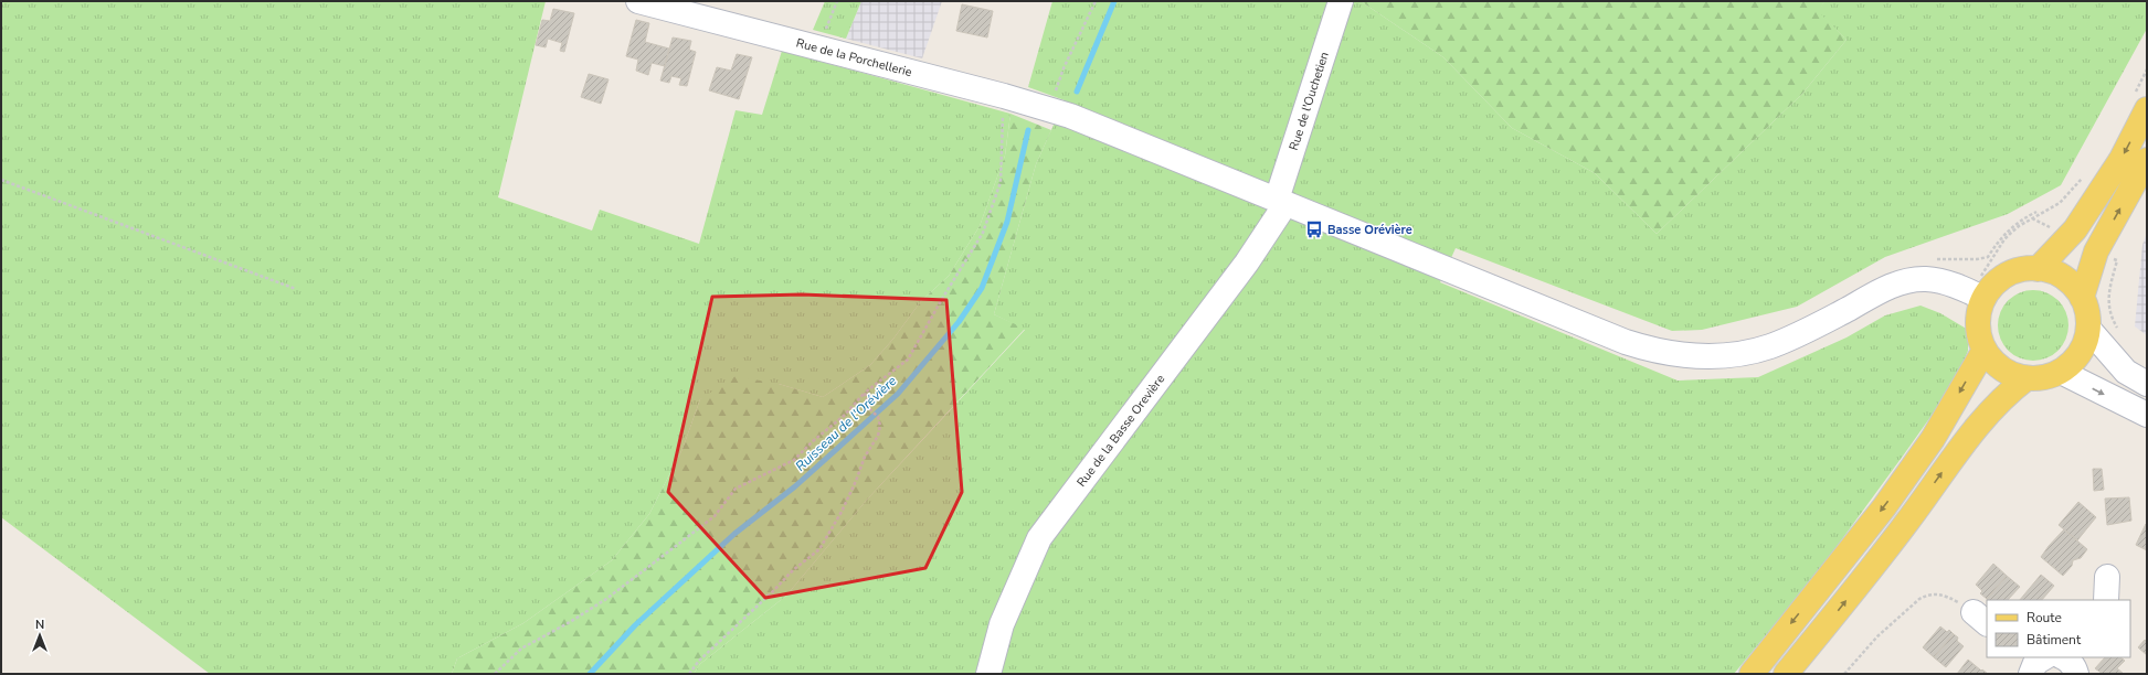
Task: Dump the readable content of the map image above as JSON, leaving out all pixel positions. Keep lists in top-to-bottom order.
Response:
{
  "streets": {
    "street": ["Rue de la Porchellerie", "Rue de l'Ouchetien", "Rue de la Basse Orevière"]
  },
  "crossings": [
    ["Rue de la Porchellerie", "Rue de l'Ouchetien"],
    ["Rue de la Porchellerie", "Rue de la Basse Orevière"],
    ["Rue de l'Ouchetien", "Rue de la Basse Orevière"]
  ],
  "water": ["Ruisseau de l'Orévière"],
  "places": {
    "bus stop": ["Basse Orévière"]
  },
  "legend": ["Route", "Bâtiment"],
  "north": "top"
}
